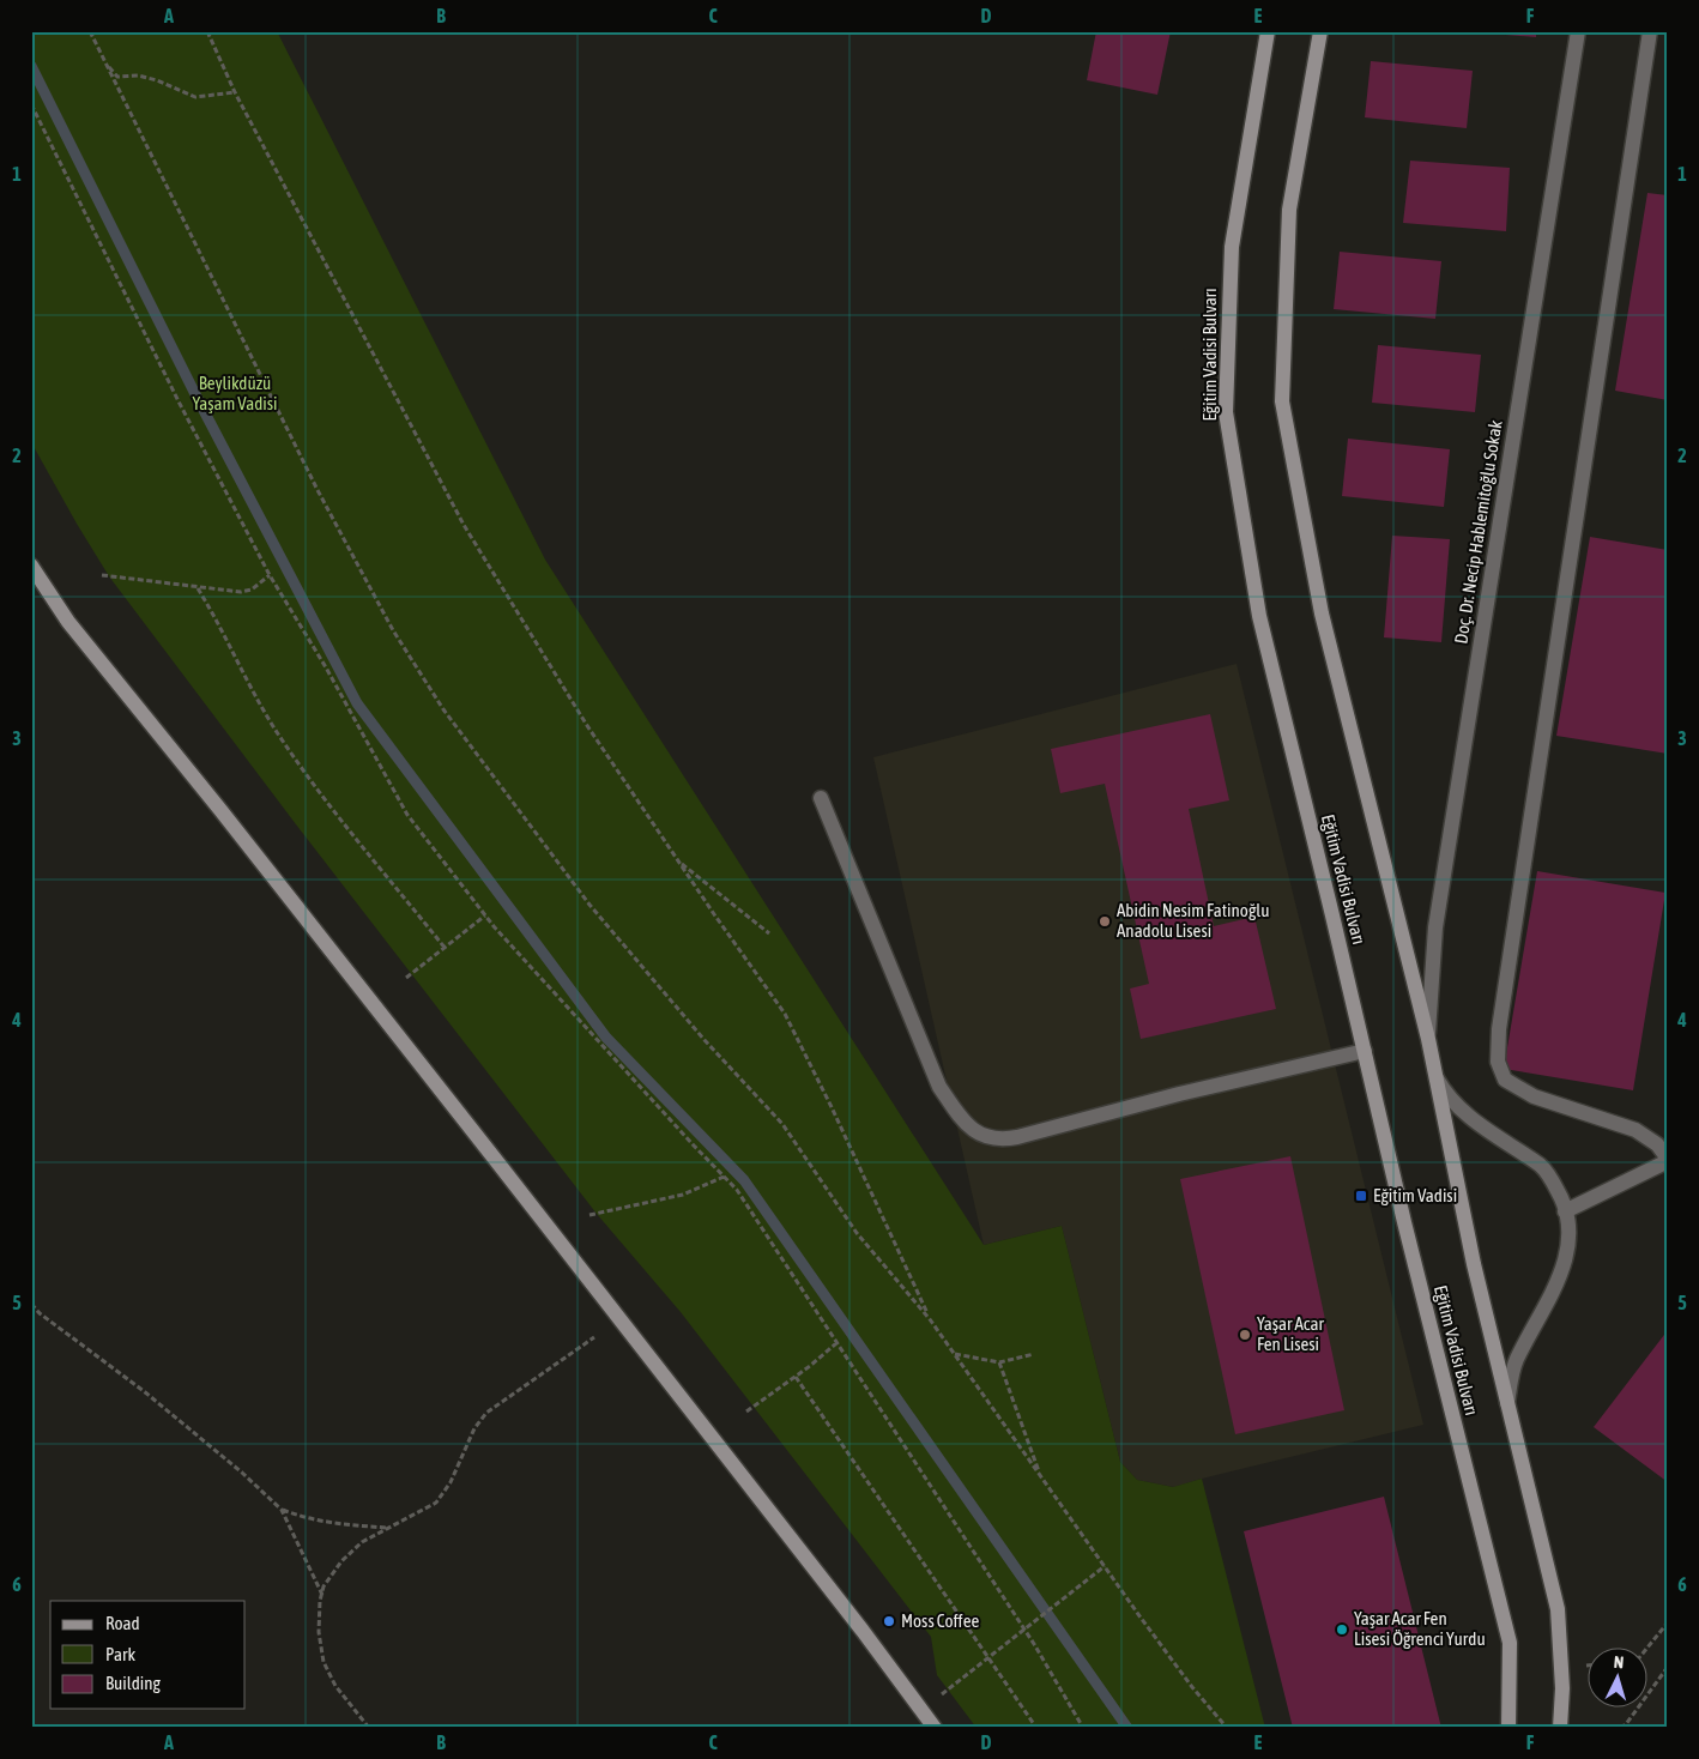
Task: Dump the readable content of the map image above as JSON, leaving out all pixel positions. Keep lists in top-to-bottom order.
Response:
{
  "streets": {
    "main road": ["Eğitim Vadisi Bulvarı"],
    "street": ["Doç. Dr. Necip Hablemitoğlu Sokak"]
  },
  "crossings": [
    ["Eğitim Vadisi Bulvarı", "Doç. Dr. Necip Hablemitoğlu Sokak"]
  ],
  "parks": ["Beylikdüzü Yaşam Vadisi"],
  "places": {
    "other": [
      "Abidin Nesim Fatinoğlu Anadolu Lisesi",
      "Yaşar Acar Fen Lisesi",
      "Moss Coffee",
      "Yaşar Acar Fen Lisesi Öğrenci Yurdu"
    ],
    "transit": ["Eğitim Vadisi"]
  },
  "legend": ["Road", "Park", "Building"],
  "north": "top",
  "grid": {
    "columns": [
      "A",
      "B",
      "C",
      "D",
      "E",
      "F"
    ],
    "rows": [
      "1",
      "2",
      "3",
      "4",
      "5",
      "6"
    ]
  }
}
